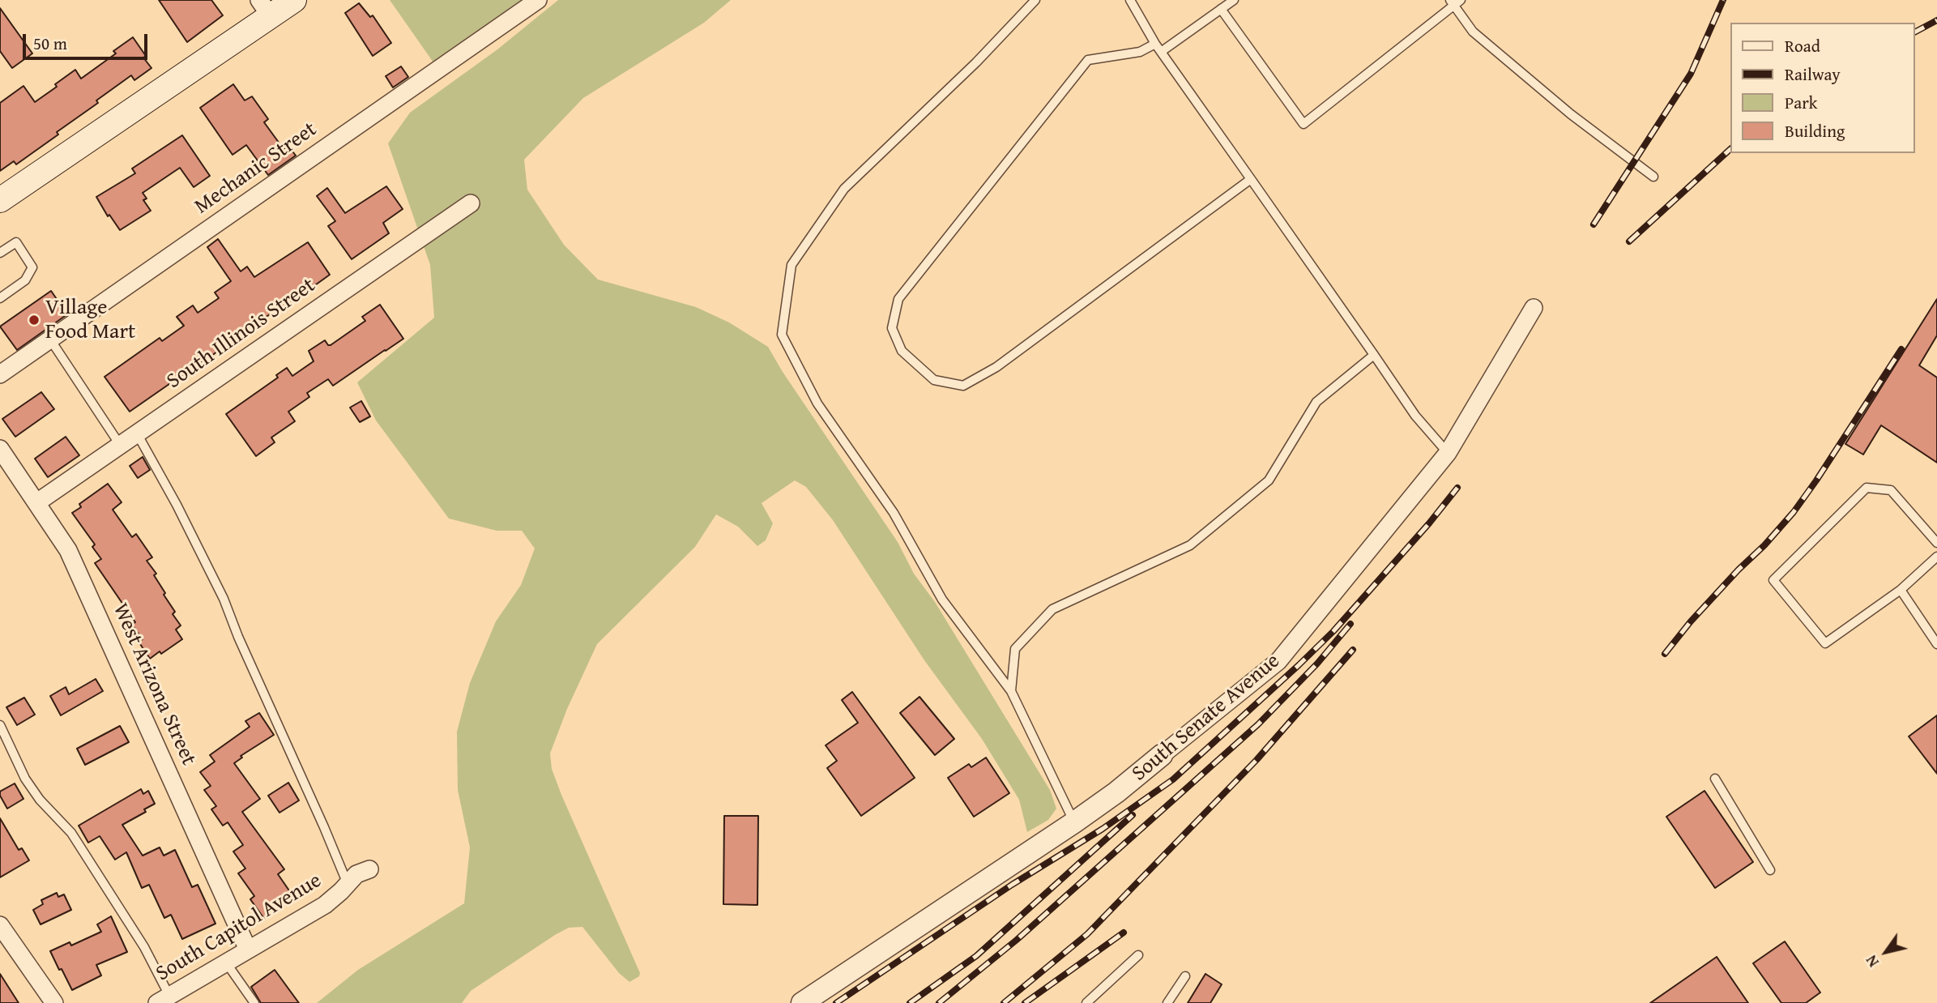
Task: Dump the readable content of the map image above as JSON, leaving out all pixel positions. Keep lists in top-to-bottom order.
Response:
{
  "streets": {
    "street": [
      "Mechanic Street",
      "South Illinois Street",
      "West Arizona Street",
      "South Senate Avenue",
      "South Capitol Avenue"
    ]
  },
  "crossings": [
    ["South Illinois Street", "West Arizona Street"],
    ["West Arizona Street", "South Capitol Avenue"]
  ],
  "places": ["Village Food Mart"],
  "legend": [
    "Road",
    "Railway",
    "Park",
    "Building"
  ],
  "scale_bar": "50 m",
  "north": "bottom left"
}
